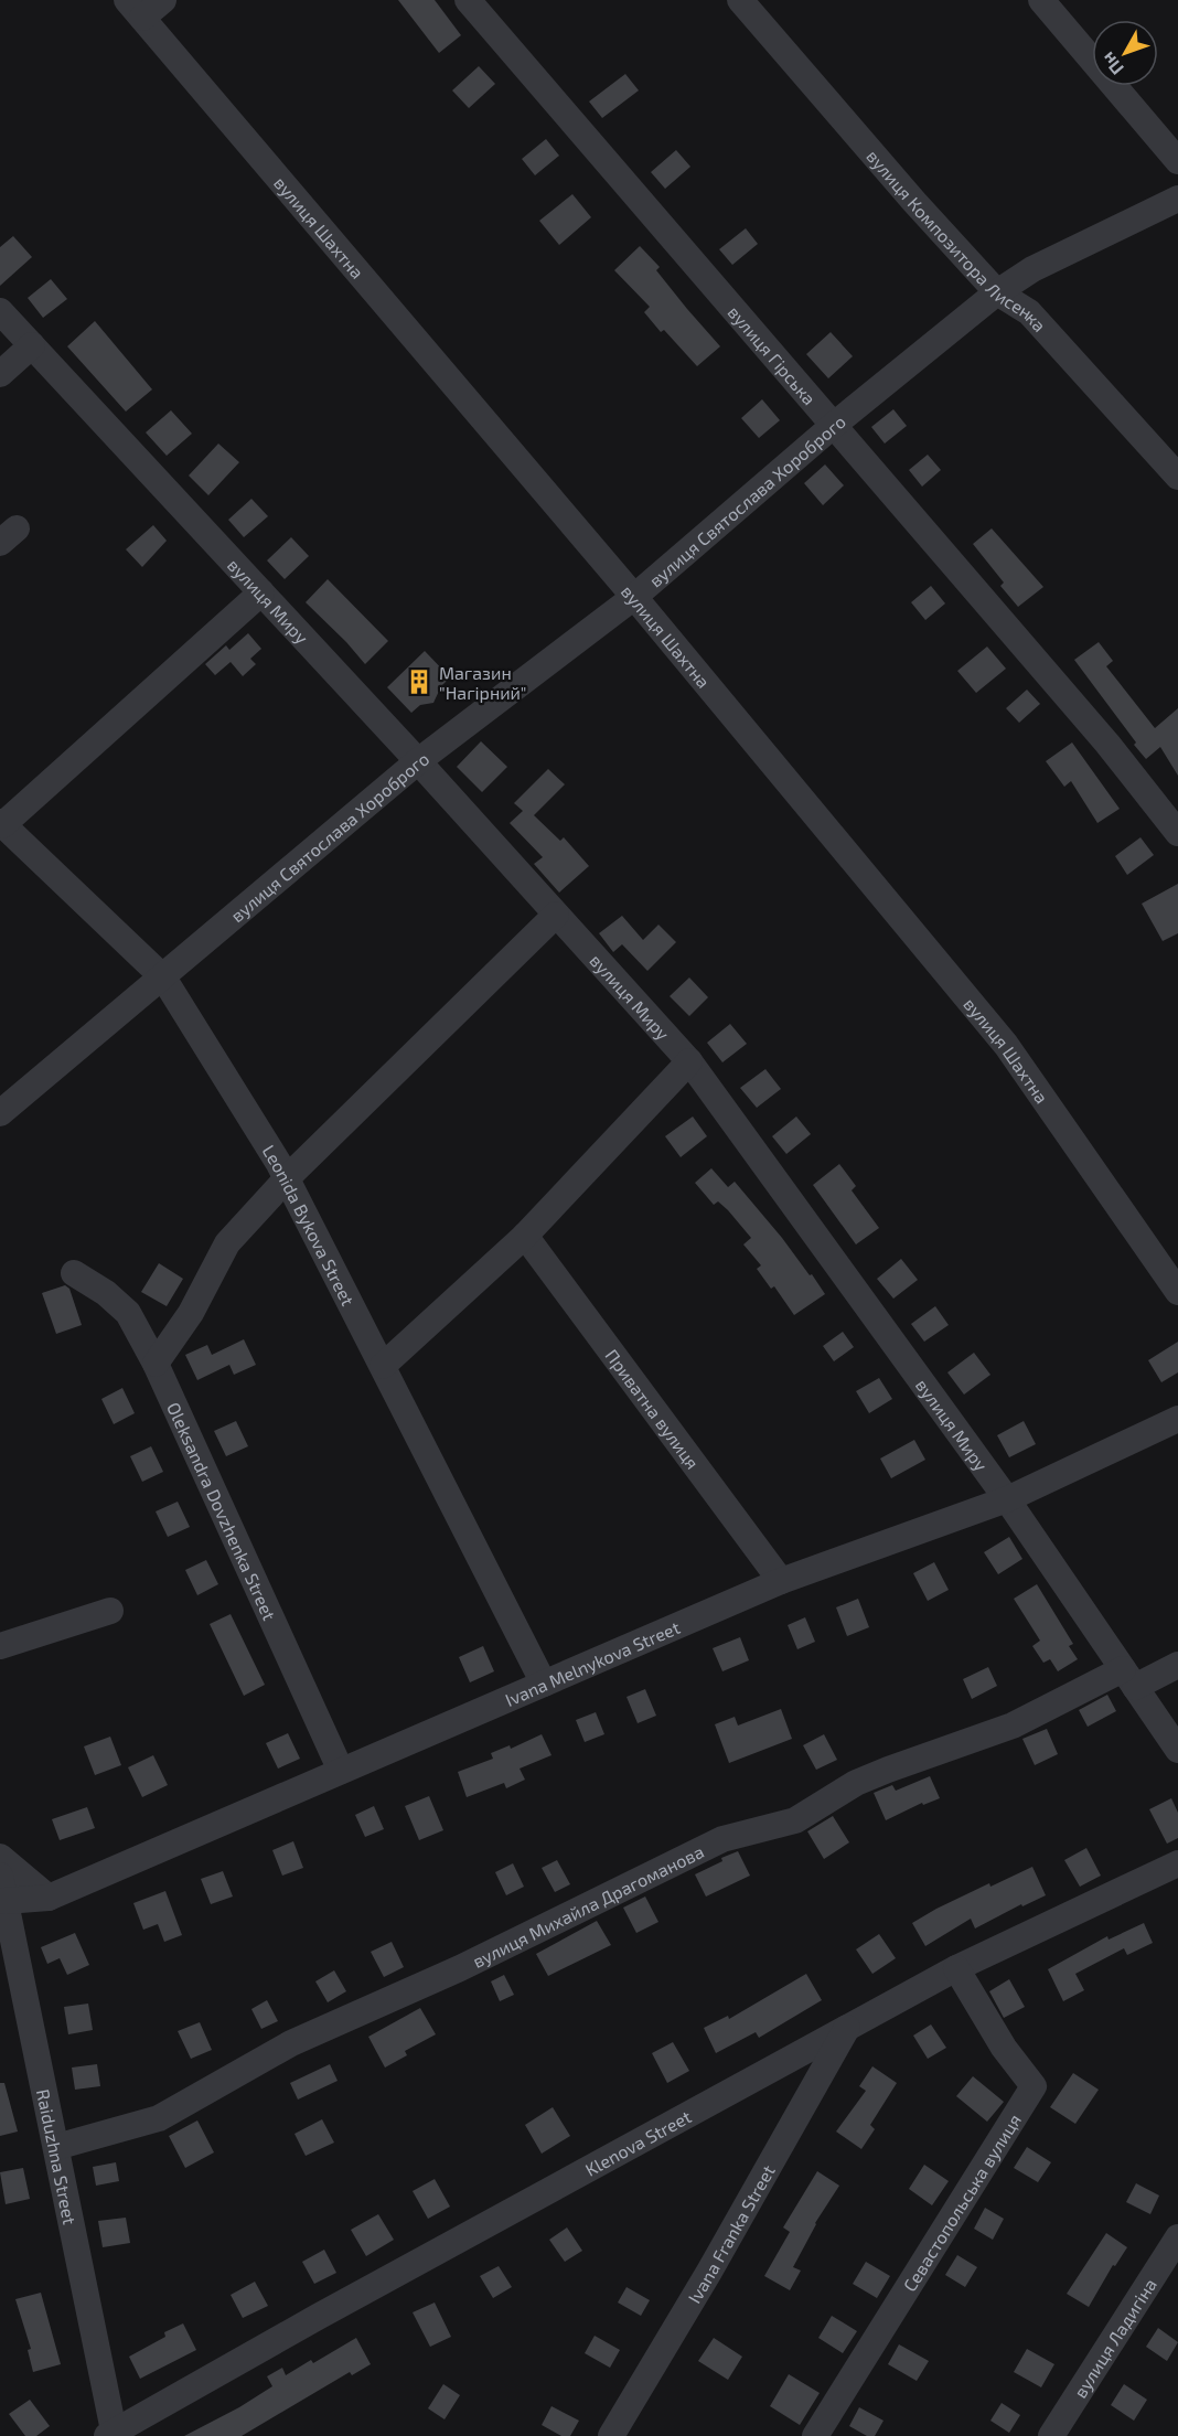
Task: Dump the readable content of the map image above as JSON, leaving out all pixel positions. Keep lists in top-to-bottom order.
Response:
{
  "streets": {
    "street": [
      "вулиця Шахтна",
      "вулиця Композитора Лисенка",
      "вулиця Гірська",
      "вулиця Святослава Хороброго",
      "вулиця Миру",
      "Leonida Bykova Street",
      "Приватна вулиця",
      "Oleksandra Dovzhenka Street",
      "Ivana Melnykova Street",
      "вулиця Михайла Драгоманова",
      "Klenova Street",
      "Raiduzhna Street",
      "Севастопольська вулиця",
      "Ivana Franka Street",
      "вулиця Ладигіна"
    ]
  },
  "crossings": [
    ["вулиця Шахтна", "вулиця Святослава Хороброго"],
    ["вулиця Композитора Лисенка", "вулиця Святослава Хороброго"],
    ["вулиця Гірська", "вулиця Святослава Хороброго"],
    ["вулиця Святослава Хороброго", "вулиця Миру"],
    ["вулиця Святослава Хороброго", "Leonida Bykova Street"],
    ["вулиця Миру", "Ivana Melnykova Street"],
    ["вулиця Миру", "вулиця Михайла Драгоманова"],
    ["Leonida Bykova Street", "Ivana Melnykova Street"],
    ["Приватна вулиця", "Ivana Melnykova Street"],
    ["Oleksandra Dovzhenka Street", "Ivana Melnykova Street"],
    ["Ivana Melnykova Street", "Raiduzhna Street"],
    ["вулиця Михайла Драгоманова", "Raiduzhna Street"],
    ["Klenova Street", "Raiduzhna Street"],
    ["Klenova Street", "Севастопольська вулиця"],
    ["Klenova Street", "Ivana Franka Street"]
  ],
  "places": {
    "building": ["Магазин \"Нагірний\""]
  },
  "north": "bottom left"
}
